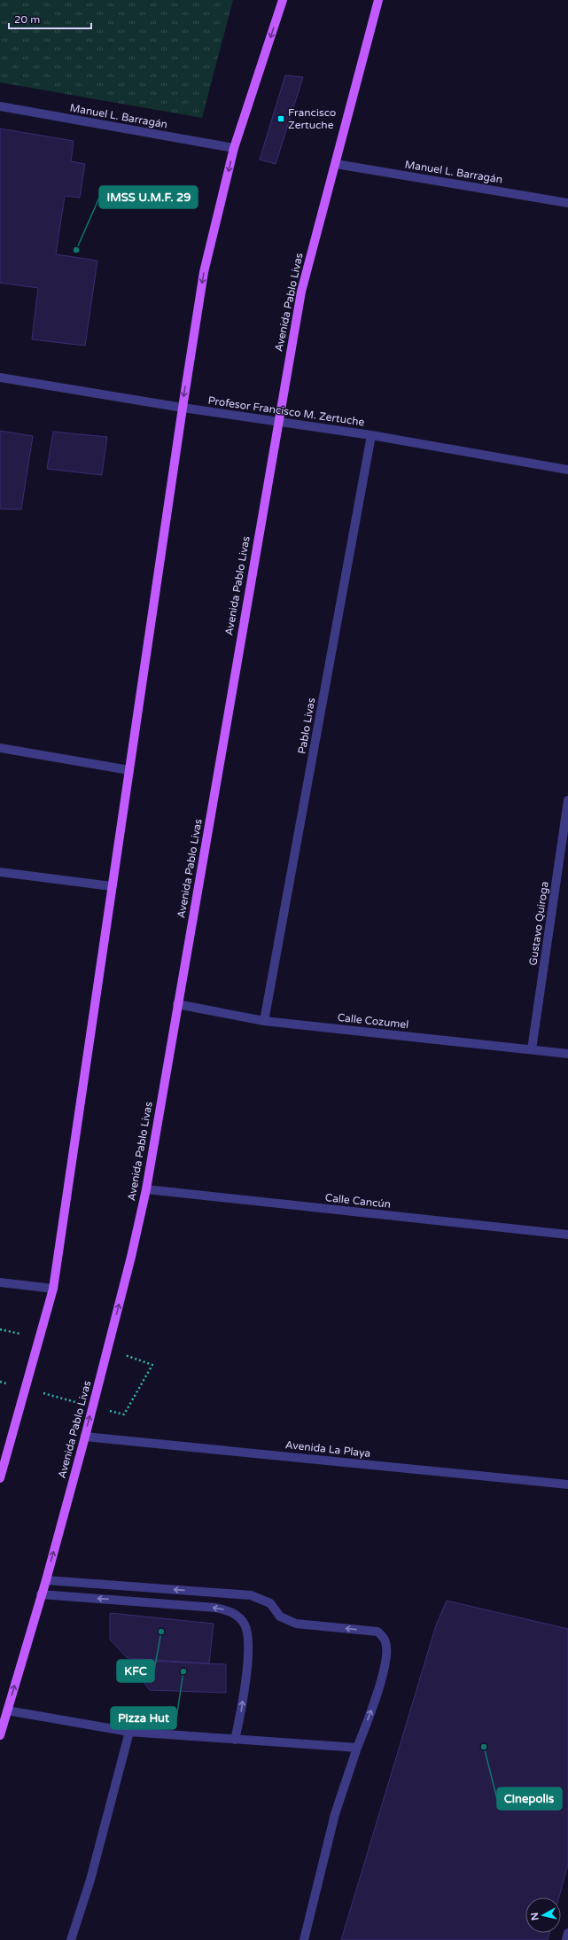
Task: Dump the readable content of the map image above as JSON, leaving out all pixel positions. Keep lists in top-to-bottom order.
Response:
{
  "streets": {
    "main road": ["Avenida Pablo Livas"],
    "street": [
      "Manuel L. Barragán",
      "Profesor Francisco M. Zertuche",
      "Pablo Livas",
      "Gustavo Quiroga",
      "Calle Cozumel",
      "Calle Cancún",
      "Avenida La Playa"
    ]
  },
  "crossings": [
    ["Manuel L. Barragán", "Avenida Pablo Livas"],
    ["Avenida Pablo Livas", "Profesor Francisco M. Zertuche"],
    ["Avenida Pablo Livas", "Calle Cozumel"],
    ["Avenida Pablo Livas", "Calle Cancún"],
    ["Avenida Pablo Livas", "Avenida La Playa"],
    ["Profesor Francisco M. Zertuche", "Pablo Livas"],
    ["Pablo Livas", "Calle Cozumel"],
    ["Gustavo Quiroga", "Calle Cozumel"]
  ],
  "places": {
    "transit": ["Francisco Zertuche"],
    "other": [
      "IMSS U.M.F. 29",
      "KFC",
      "Pizza Hut",
      "Cinepolis"
    ]
  },
  "scale_bar": "20 m",
  "north": "left"
}
